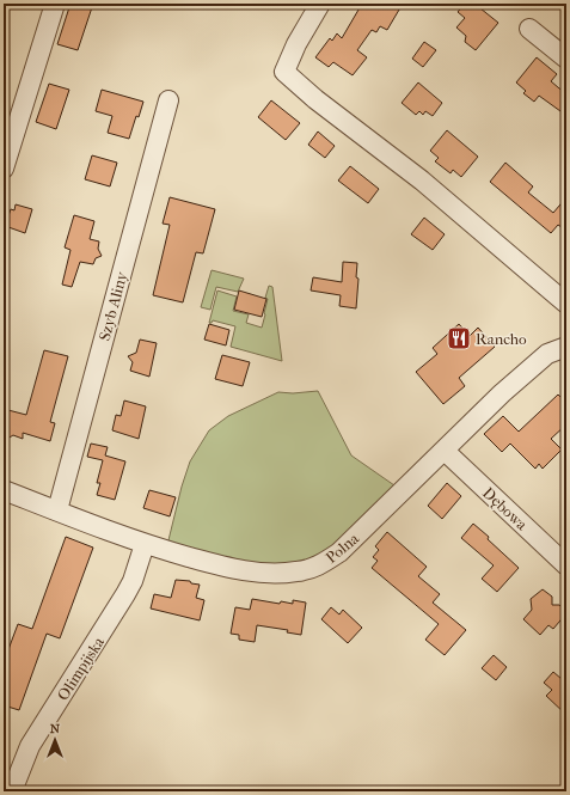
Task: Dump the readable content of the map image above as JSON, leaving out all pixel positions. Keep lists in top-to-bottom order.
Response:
{
  "streets": {
    "street": [
      "Szyb Aliny",
      "Dębowa",
      "Polna",
      "Olimpijska"
    ]
  },
  "crossings": [
    ["Szyb Aliny", "Polna"],
    ["Dębowa", "Polna"],
    ["Polna", "Olimpijska"]
  ],
  "places": {
    "restaurant": ["Rancho"]
  },
  "north": "top"
}
